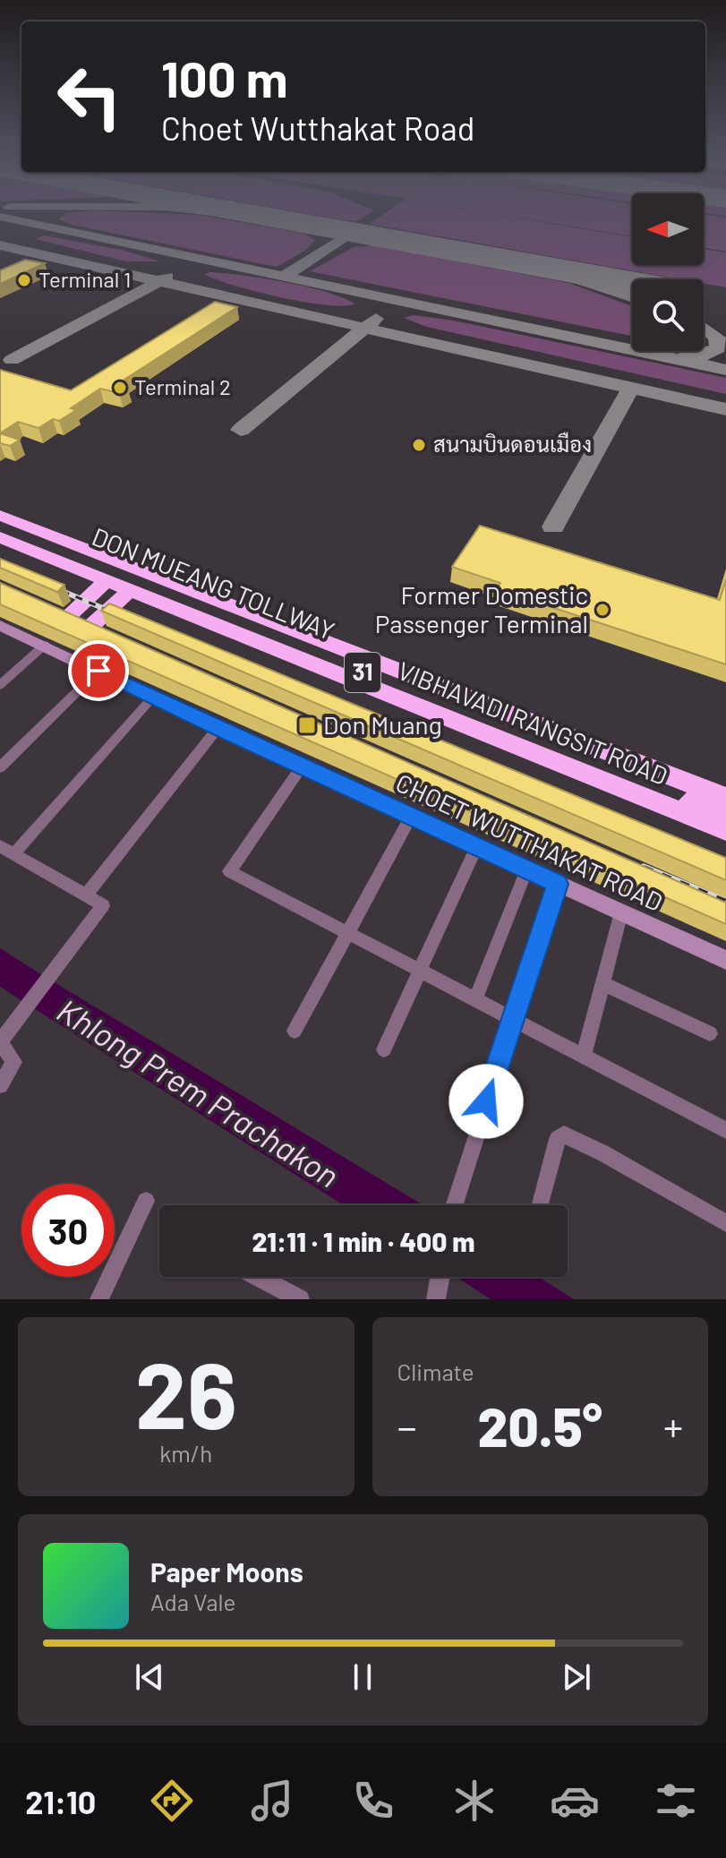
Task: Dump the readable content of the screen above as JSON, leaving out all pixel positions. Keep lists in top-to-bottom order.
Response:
{
  "streets": {
    "highway": ["DON MUEANG TOLLWAY", "31", "VIBHAVADI RANGSIT ROAD"],
    "main road": ["CHOET WUTTHAKAT ROAD"]
  },
  "water": ["Khlong Prem Prachakon"],
  "places": {
    "other": [
      "Terminal 1",
      "Terminal 2",
      "สนามบินดอนเมือง",
      "Former Domestic Passenger Terminal"
    ],
    "transit": ["Don Muang"]
  },
  "north": "left",
  "page": {
    "turn": ["100 m", "Choet Wutthakat Road"],
    "limit": "30",
    "trip": "21:11 · 1 min · 400 m",
    "tile": [
      ["26", "km/h"],
      "Climate"
    ],
    "heat": ["−", "20.5°", "+"],
    "song": ["Paper Moons", "Ada Vale"],
    "tabs": "21:10"
  }
}
